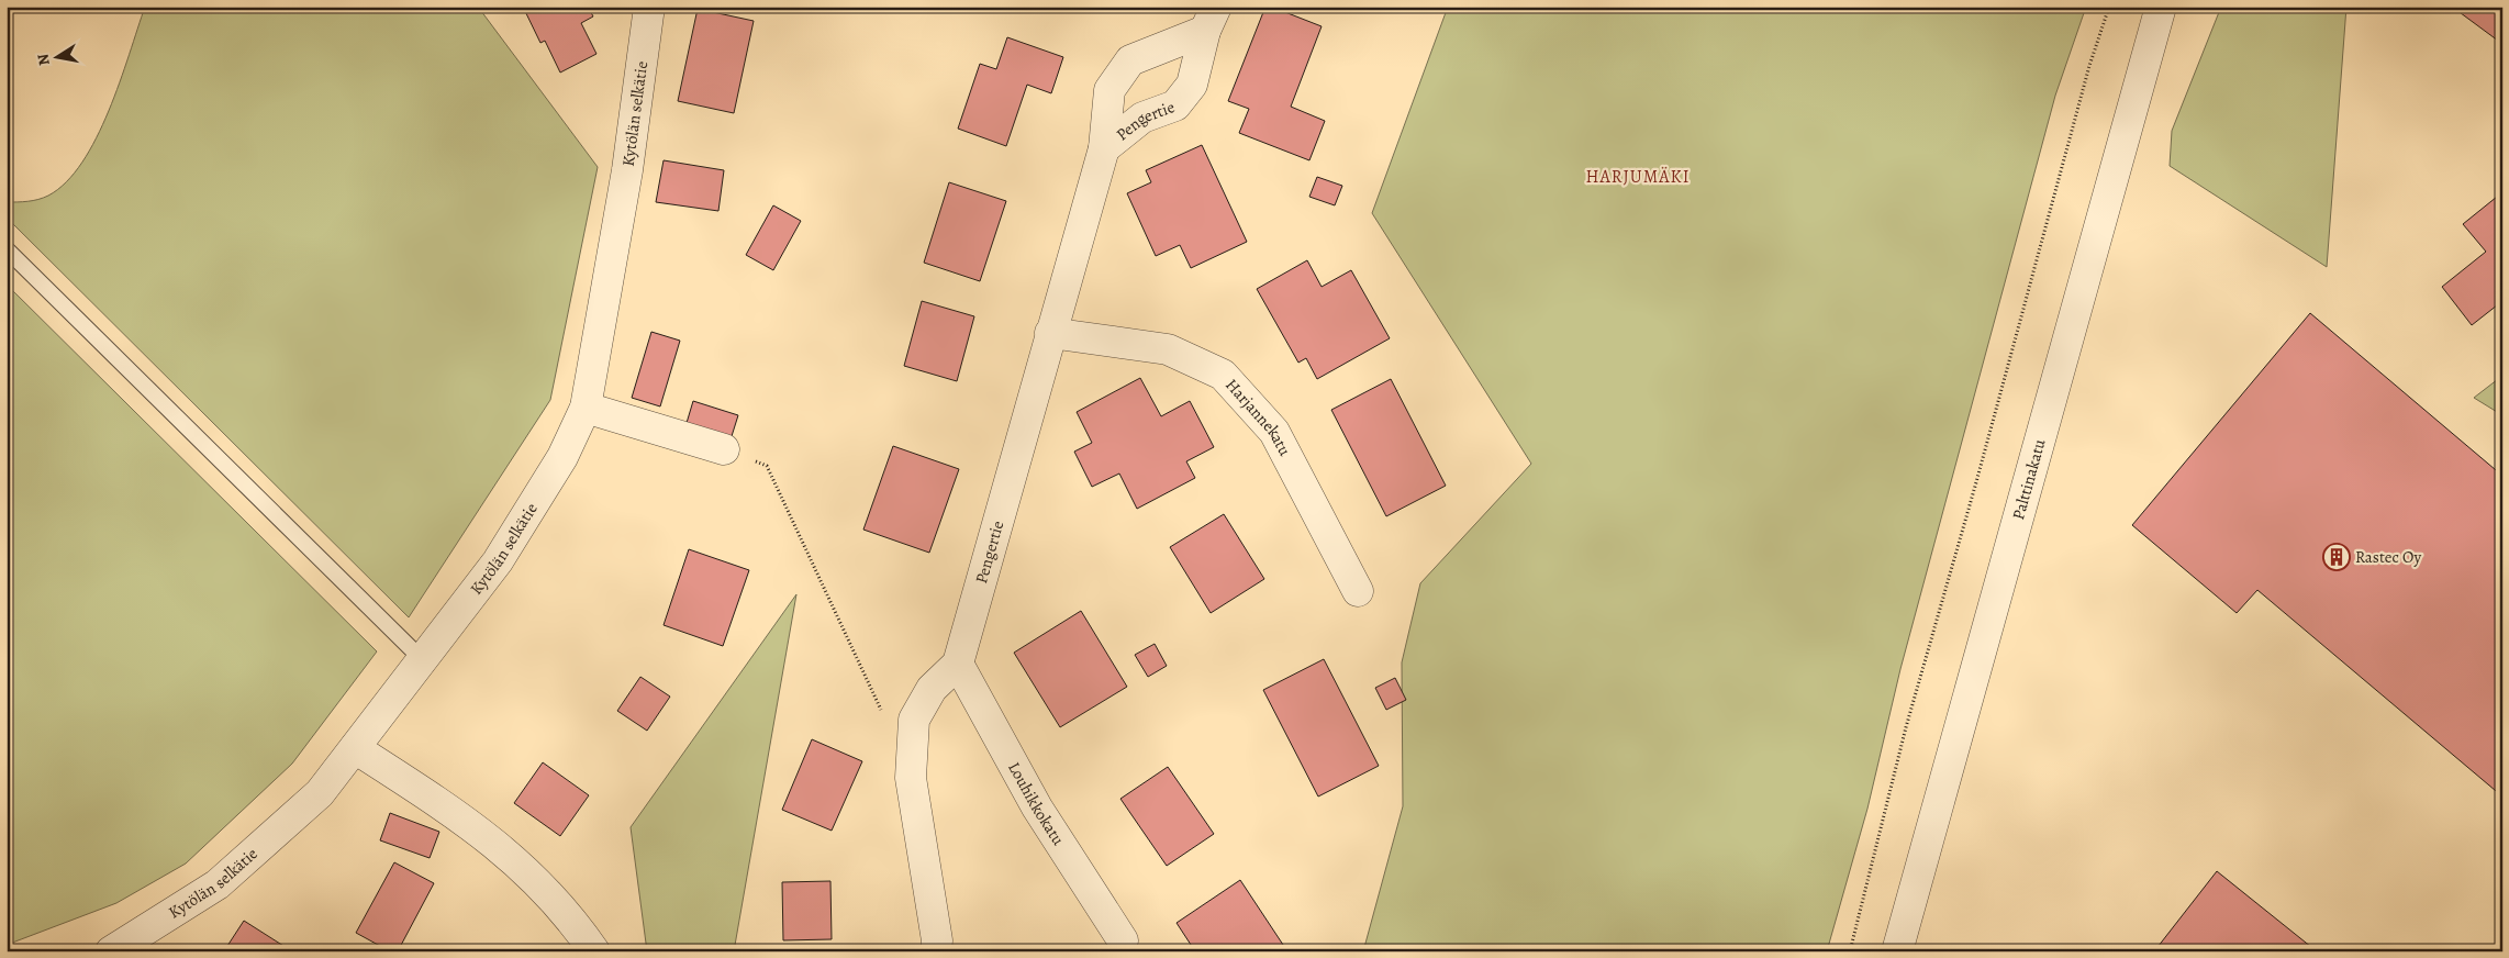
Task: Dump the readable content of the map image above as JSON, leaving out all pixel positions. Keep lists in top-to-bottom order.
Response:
{
  "streets": {
    "street": [
      "Kytölän selkätie",
      "Pengertie",
      "Harjannekatu",
      "Palttinakatu",
      "Louhikkokatu"
    ]
  },
  "crossings": [
    ["Pengertie", "Harjannekatu"],
    ["Pengertie", "Louhikkokatu"]
  ],
  "districts": ["HARJUMÄKI"],
  "places": {
    "building": ["Rastec Oy"]
  },
  "north": "left"
}
